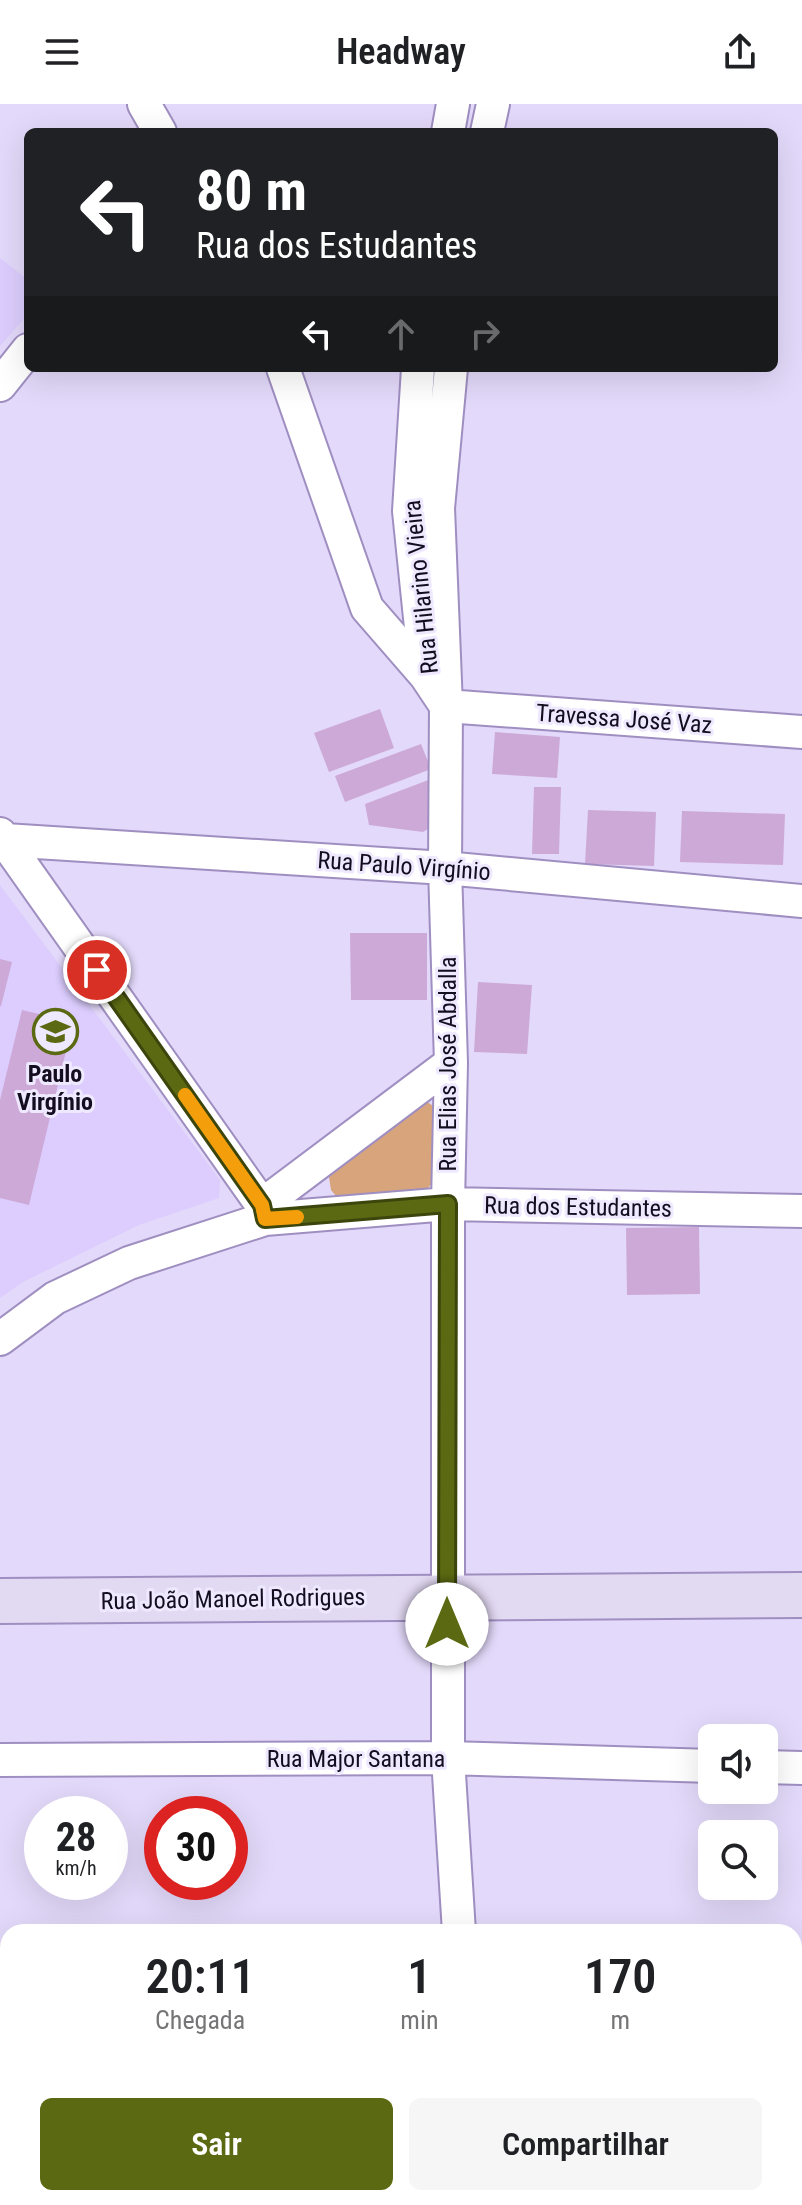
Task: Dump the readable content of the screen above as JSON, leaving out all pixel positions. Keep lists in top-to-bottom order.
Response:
{
  "streets": {
    "street": [
      "Rua Hilarino Vieira",
      "Travessa José Vaz",
      "Rua Paulo Virgínio",
      "Rua Elias José Abdalla",
      "Rua dos Estudantes",
      "Rua João Manoel Rodrigues",
      "Rua Major Santana"
    ]
  },
  "crossings": [
    ["Rua Hilarino Vieira", "Travessa José Vaz"],
    ["Rua Hilarino Vieira", "Rua Paulo Virgínio"],
    ["Rua Hilarino Vieira", "Rua Elias José Abdalla"],
    ["Rua Paulo Virgínio", "Rua Elias José Abdalla"],
    ["Rua Elias José Abdalla", "Rua dos Estudantes"],
    ["Rua Elias José Abdalla", "Rua João Manoel Rodrigues"],
    ["Rua Elias José Abdalla", "Rua Major Santana"]
  ],
  "places": {
    "school or university": ["Paulo Virgínio"]
  },
  "page": {
    "header": "Headway",
    "turn": ["80 m", "Rua dos Estudantes"],
    "speed": "28 km/h",
    "limit": "30",
    "eta": [
      "20:11",
      "Chegada",
      "1",
      "min",
      "170",
      "m"
    ],
    "buttons": ["Sair", "Compartilhar"]
  }
}
